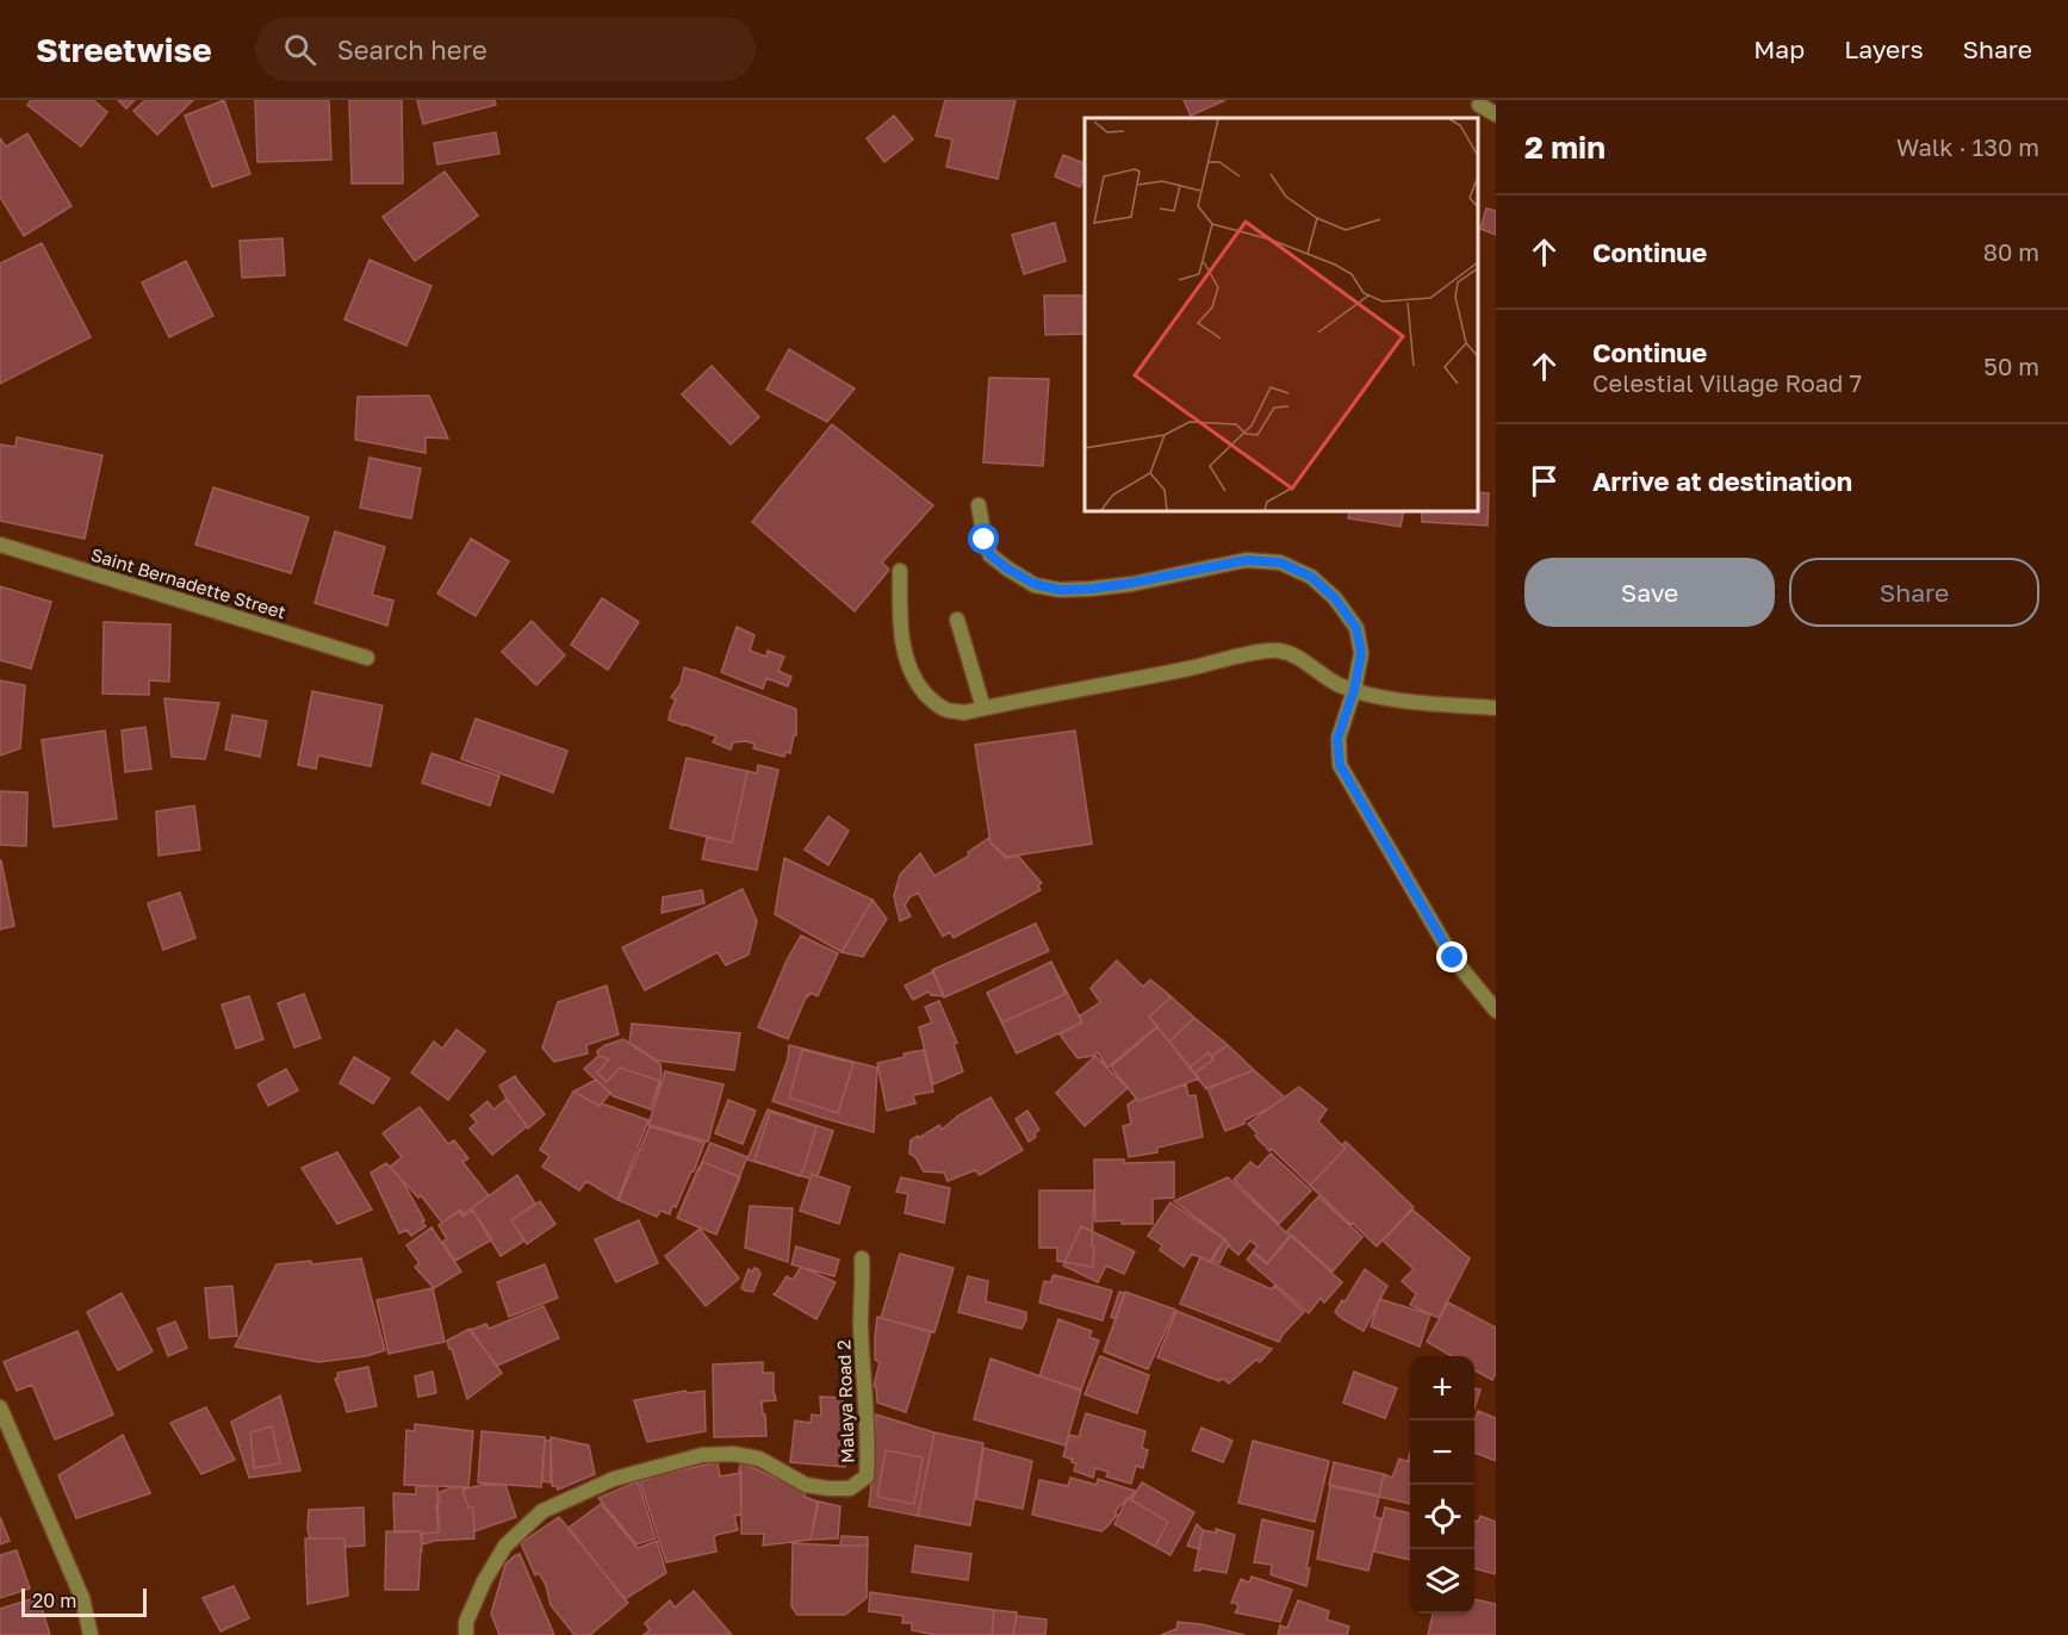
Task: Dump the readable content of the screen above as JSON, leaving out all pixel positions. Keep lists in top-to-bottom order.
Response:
{
  "streets": {
    "street": ["Saint Bernadette Street", "Malaya Road 2"]
  },
  "scale_bar": "20 m",
  "page": {
    "header": "Streetwise",
    "search": "Search here",
    "nav": ["Map", "Layers", "Share"],
    "heading": ["2 min", "Walk · 130 m"],
    "list": [
      ["Continue", "80 m"],
      ["Continue", "Celestial Village Road 7", "50 m"],
      "Arrive at destination"
    ],
    "buttons": ["Save", "Share"],
    "map_buttons": ["+", "−"],
    "scale": "20 m"
  }
}
